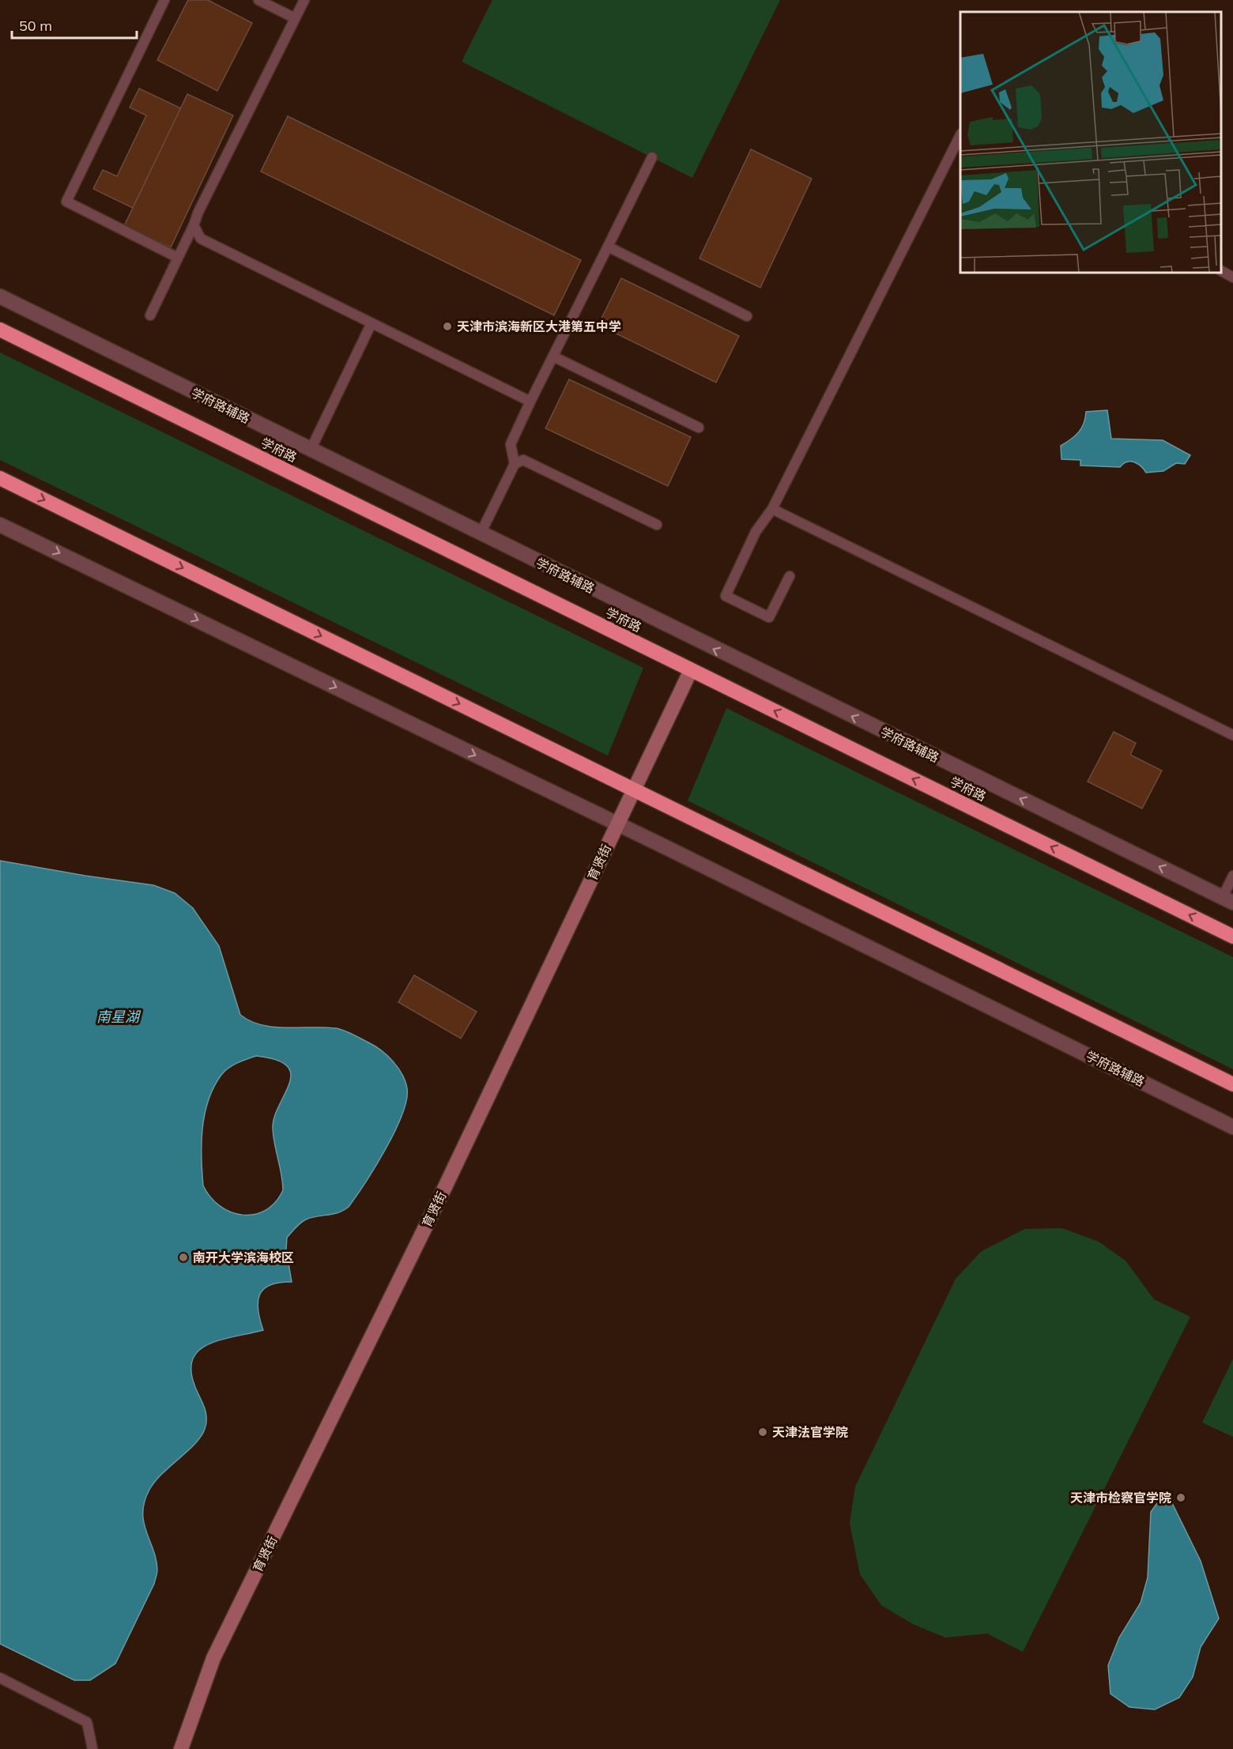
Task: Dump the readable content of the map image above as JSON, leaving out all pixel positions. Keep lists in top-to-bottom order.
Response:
{
  "streets": {
    "highway": ["学府路"],
    "street": ["学府路辅路", "育贤街"]
  },
  "crossings": [
    ["学府路辅路", "育贤街"],
    ["学府路", "育贤街"]
  ],
  "one_way": ["学府路"],
  "water": ["南星湖"],
  "places": [
    "天津市滨海新区大港第五中学",
    "南开大学滨海校区",
    "天津法官学院",
    "天津市检察官学院"
  ],
  "scale_bar": "50 m"
}
